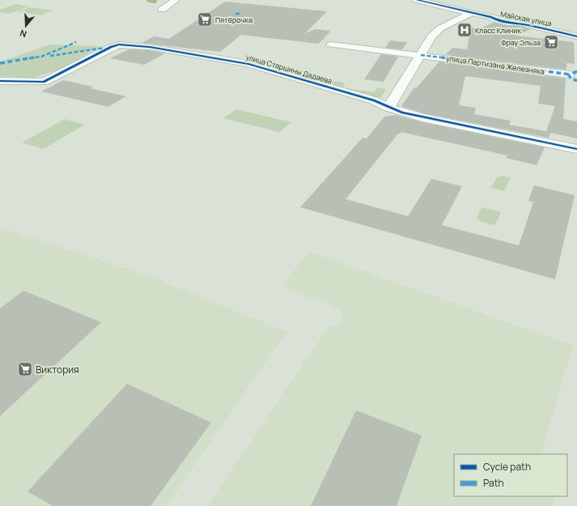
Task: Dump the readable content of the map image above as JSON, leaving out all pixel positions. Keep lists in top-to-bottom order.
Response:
{
  "streets": {
    "street": ["Майская улица", "улица Партизана Железняка", "улица Старшины Дадаева"]
  },
  "places": {
    "supermarket": ["Пятёрочка", "Фрау Эльза", "Виктория"],
    "hospital": ["Класс Клиник"]
  },
  "legend": ["Cycle path", "Path"],
  "north": "bottom"
}
